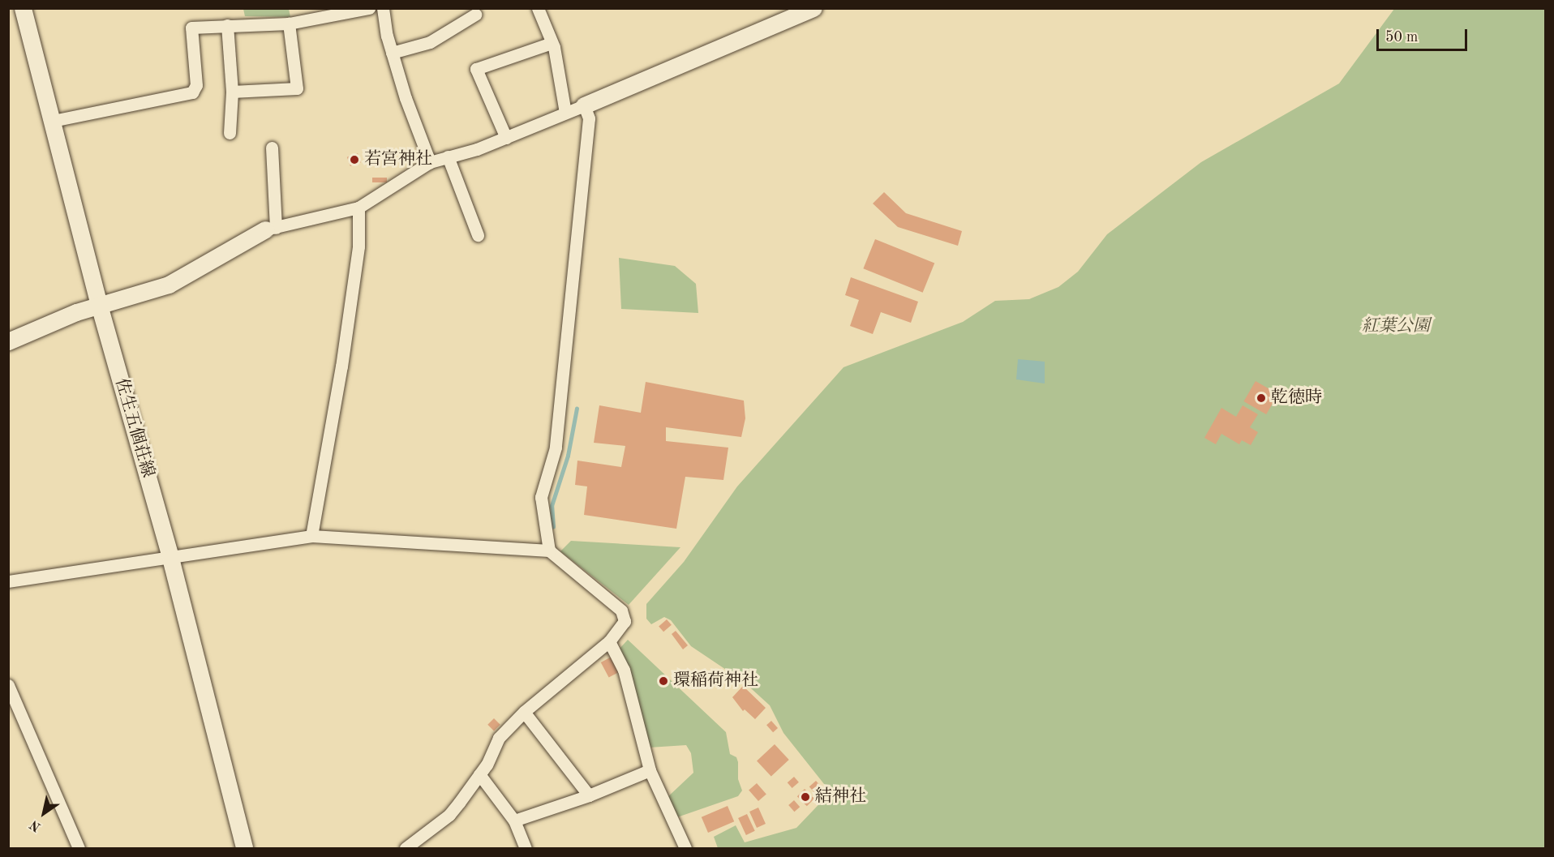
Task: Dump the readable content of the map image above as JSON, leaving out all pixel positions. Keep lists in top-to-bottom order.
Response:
{
  "streets": {
    "main road": ["佐生五個荘線"]
  },
  "parks": ["紅葉公園"],
  "places": [
    "若宮神社",
    "乾徳時",
    "環稲荷神社",
    "結神社"
  ],
  "scale_bar": "50 m",
  "north": "bottom left"
}
